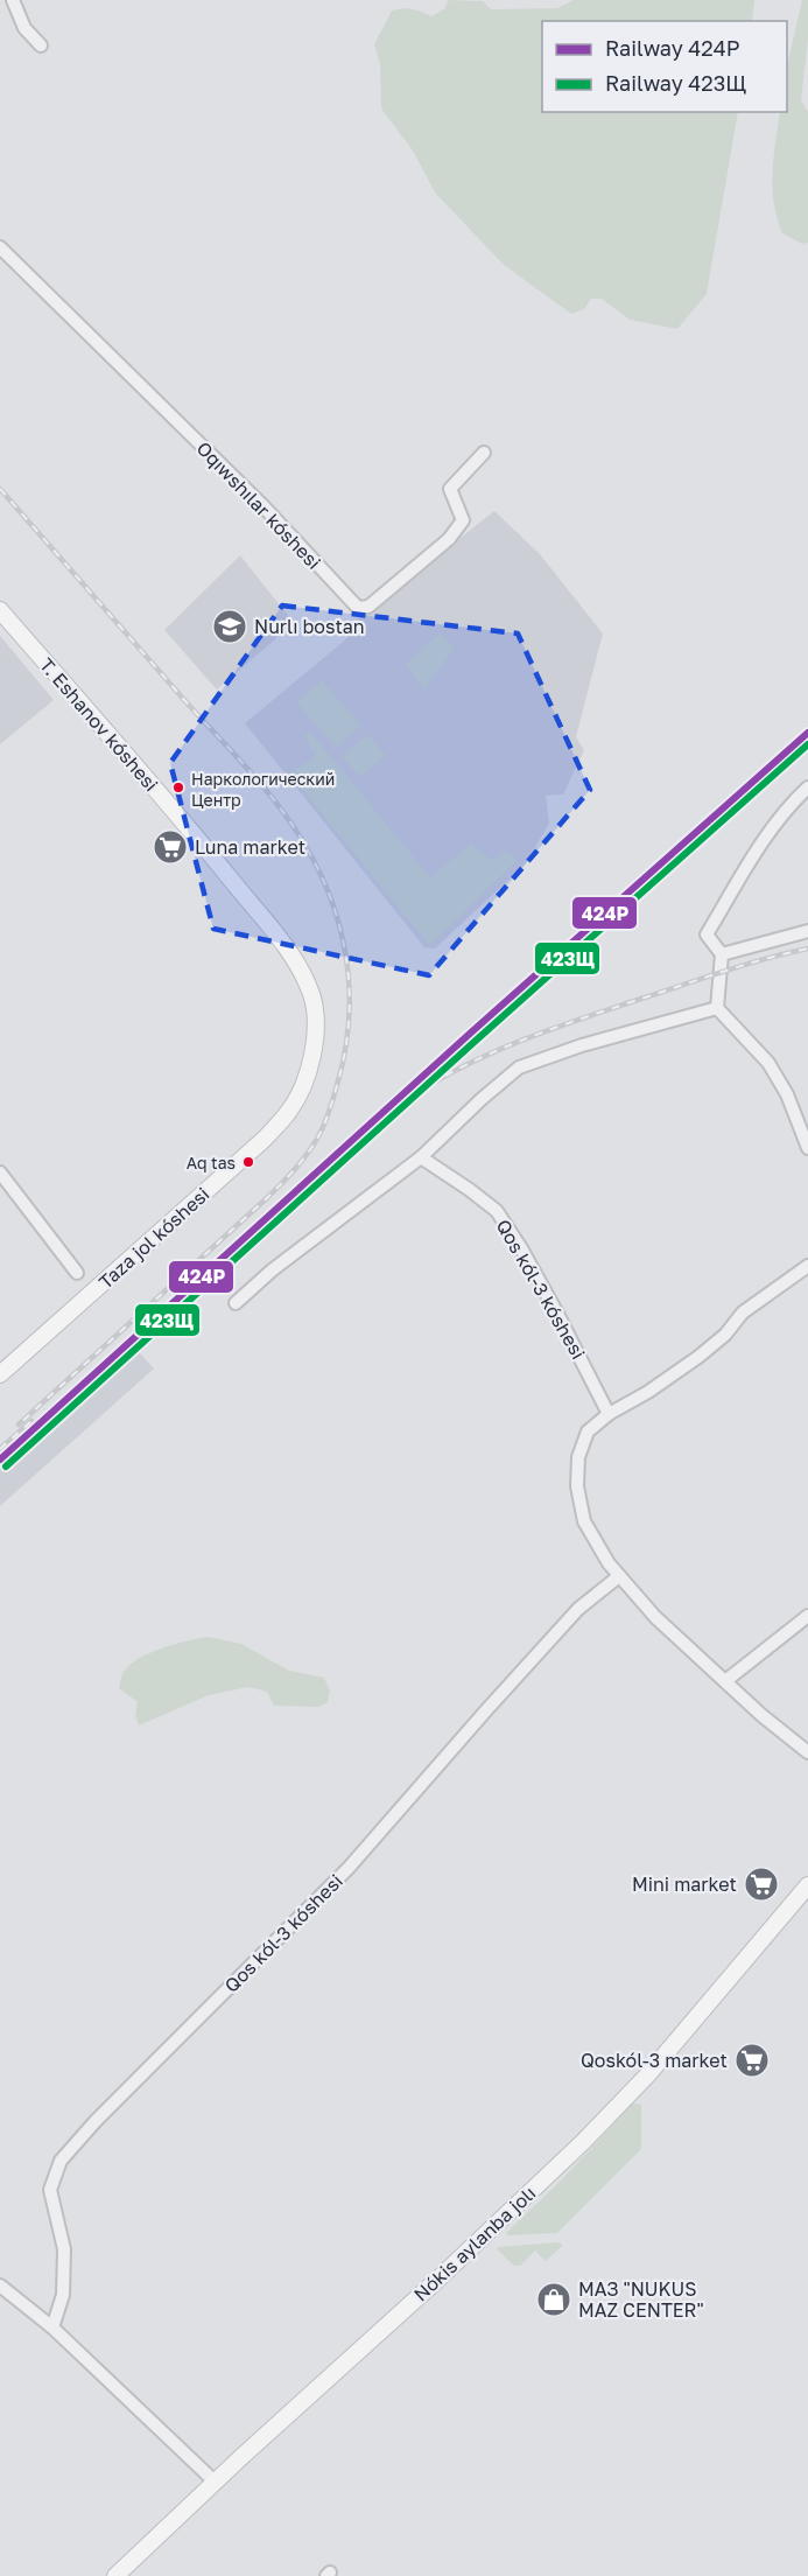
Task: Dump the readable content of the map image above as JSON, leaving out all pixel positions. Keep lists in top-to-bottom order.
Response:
{
  "streets": {
    "main road": ["T. Eshanov kóshesi", "Taza jol kóshesi", "Nókis aylanba jolı"],
    "street": ["Oqıwshılar kóshesi", "Qos kól-3 kóshesi"]
  },
  "crossings": [
    ["T. Eshanov kóshesi", "Taza jol kóshesi"]
  ],
  "places": {
    "school or university": ["Nurlı bostan"],
    "other": ["Наркологический Центр", "Aq tas"],
    "supermarket": ["Luna market", "Mini market", "Qoskól-3 market"],
    "shop": ["МАЗ \"NUKUS MAZ CENTER\""]
  },
  "lines": ["rail line 424Р", "rail line 423Щ"],
  "legend": ["Railway 424Р", "Railway 423Щ"]
}
